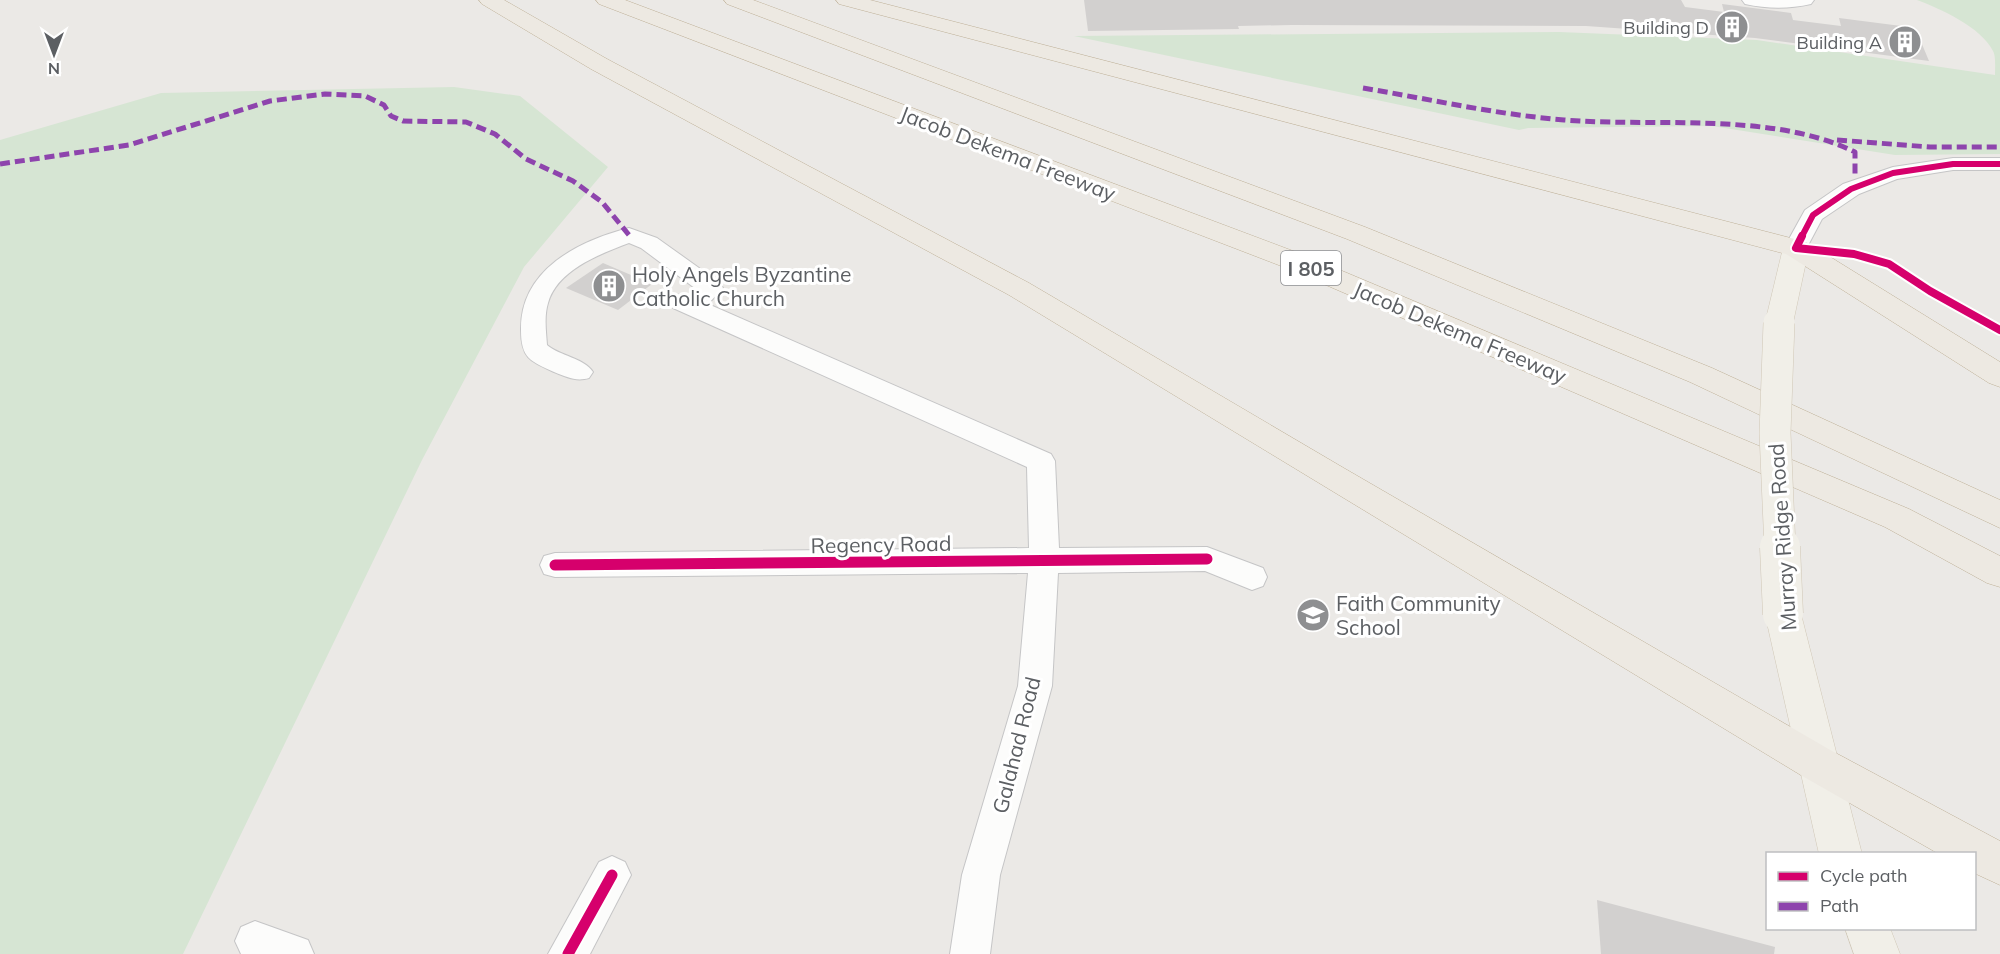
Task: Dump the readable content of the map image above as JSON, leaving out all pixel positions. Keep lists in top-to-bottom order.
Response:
{
  "streets": {
    "highway": ["Jacob Dekema Freeway", "I 805"],
    "main road": ["Murray Ridge Road"],
    "street": ["Regency Road", "Galahad Road"]
  },
  "crossings": [
    ["Regency Road", "Galahad Road"]
  ],
  "places": {
    "building": ["Building D", "Building A", "Holy Angels Byzantine Catholic Church"],
    "school or university": ["Faith Community School"]
  },
  "legend": ["Cycle path", "Path"],
  "north": "bottom"
}
